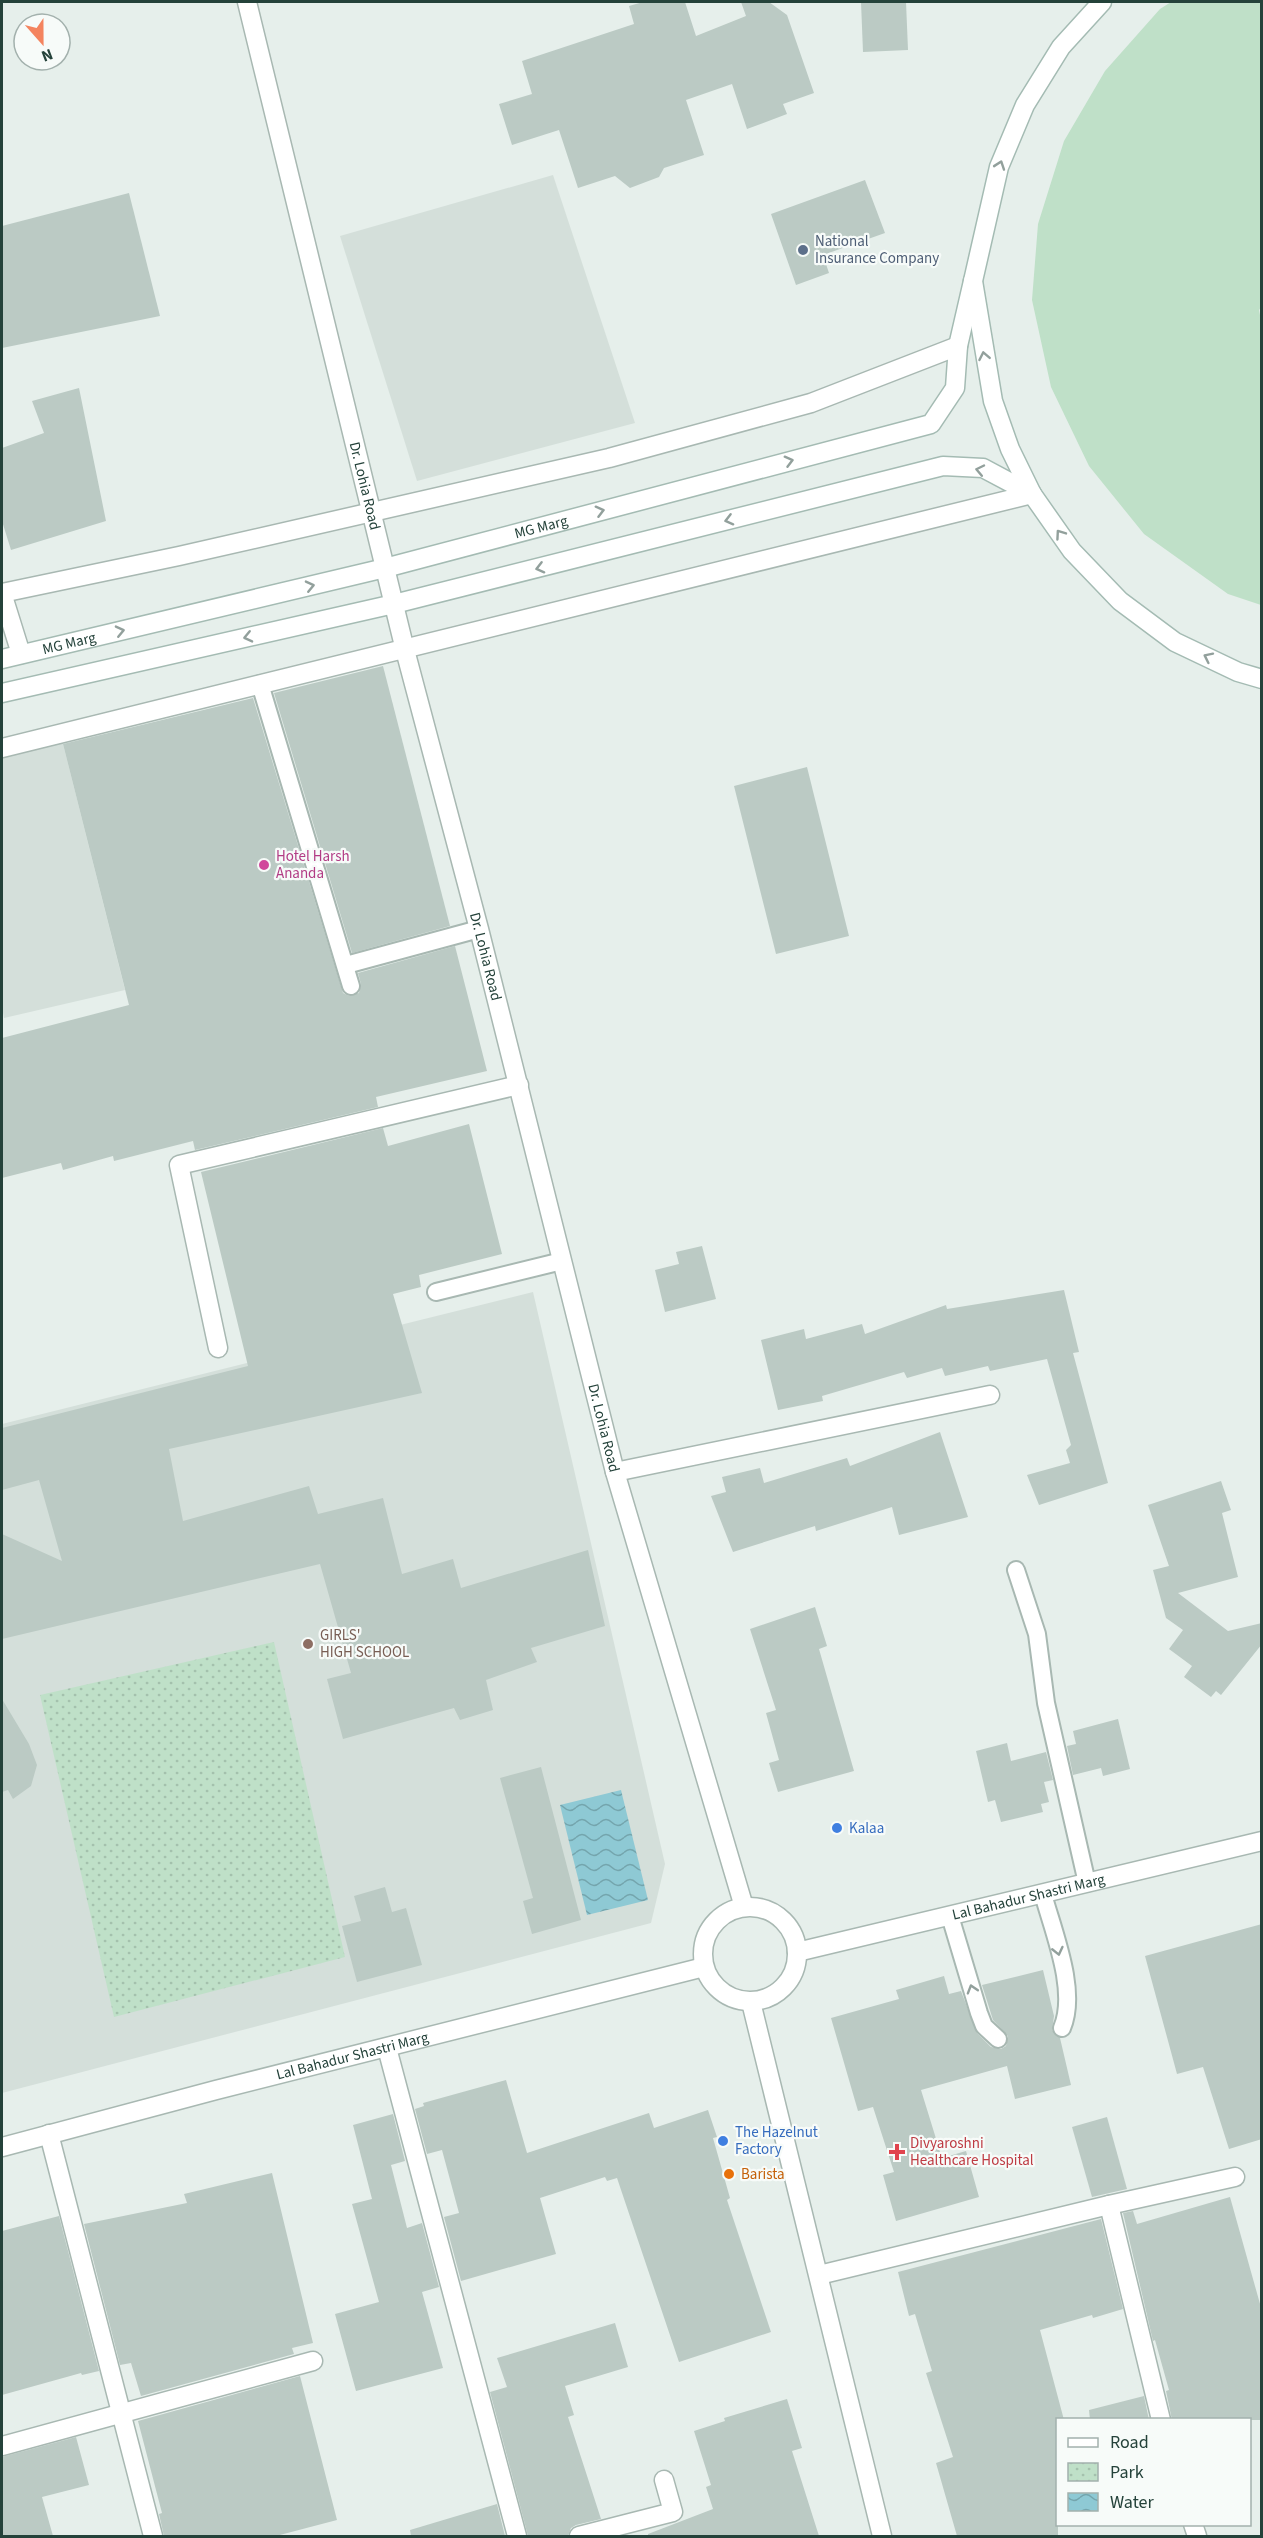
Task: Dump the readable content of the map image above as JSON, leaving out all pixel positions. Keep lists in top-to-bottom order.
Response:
{
  "streets": {
    "street": ["Dr. Lohia Road", "MG Marg", "Lal Bahadur Shastri Marg"]
  },
  "crossings": [
    ["Dr. Lohia Road", "MG Marg"],
    ["Dr. Lohia Road", "Lal Bahadur Shastri Marg"]
  ],
  "places": {
    "other": [
      "National Insurance Company",
      "Hotel Harsh Ananda",
      "GIRLS' HIGH SCHOOL",
      "Kalaa",
      "The Hazelnut Factory",
      "Barista"
    ],
    "health": ["Divyaroshni Healthcare Hospital"]
  },
  "legend": ["Road", "Park", "Water"],
  "north": "bottom"
}
